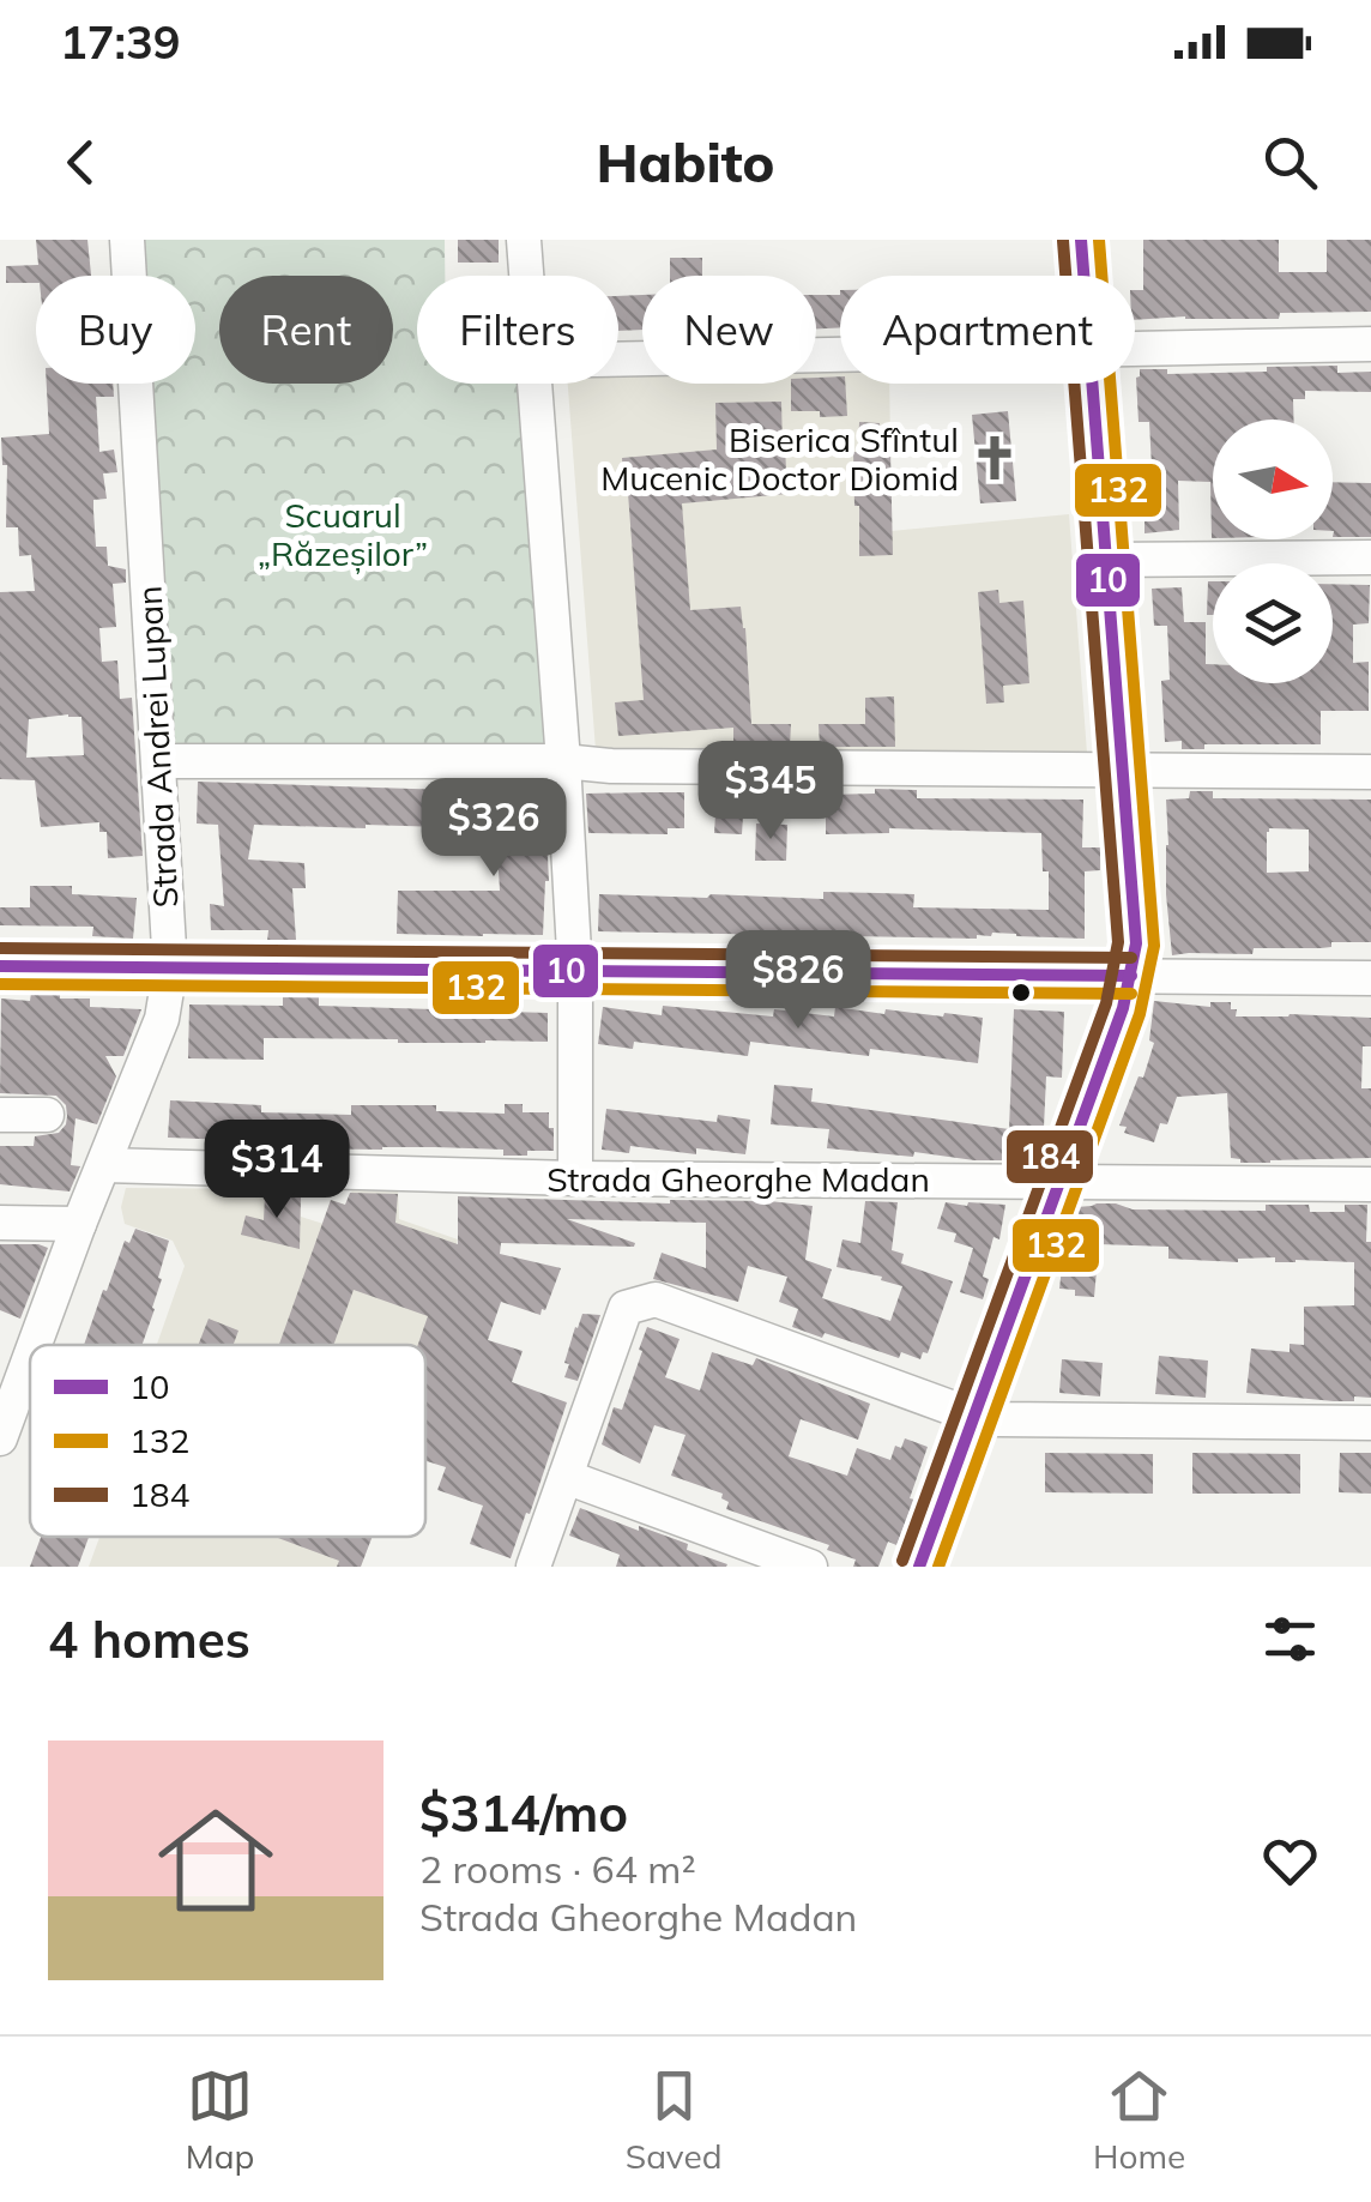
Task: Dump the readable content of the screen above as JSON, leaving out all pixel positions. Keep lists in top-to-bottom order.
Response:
{
  "streets": {
    "street": ["Strada Andrei Lupan", "Strada Gheorghe Madan"]
  },
  "crossings": [
    ["Strada Andrei Lupan", "Strada Gheorghe Madan"]
  ],
  "parks": ["Scuarul „Răzeșilor”"],
  "places": {
    "church": ["Biserica Sfîntul Mucenic Doctor Diomid"]
  },
  "lines": ["transit line 10", "transit line 132", "transit line 184"],
  "legend": ["10", "132", "184"],
  "north": "right",
  "page": {
    "status": "17:39",
    "header": "Habito",
    "chip": [
      "Buy",
      "Rent",
      "Filters",
      "New",
      "Apartment"
    ],
    "price": [
      "$345",
      "$326",
      "$826",
      "$314"
    ],
    "heading": "4 homes",
    "list": [
      {
        "name": "$314/mo",
        "note": "2 rooms · 64 m² · Strada Gheorghe Madan"
      }
    ],
    "tabs": ["Map", "Saved", "Home"]
  }
}
